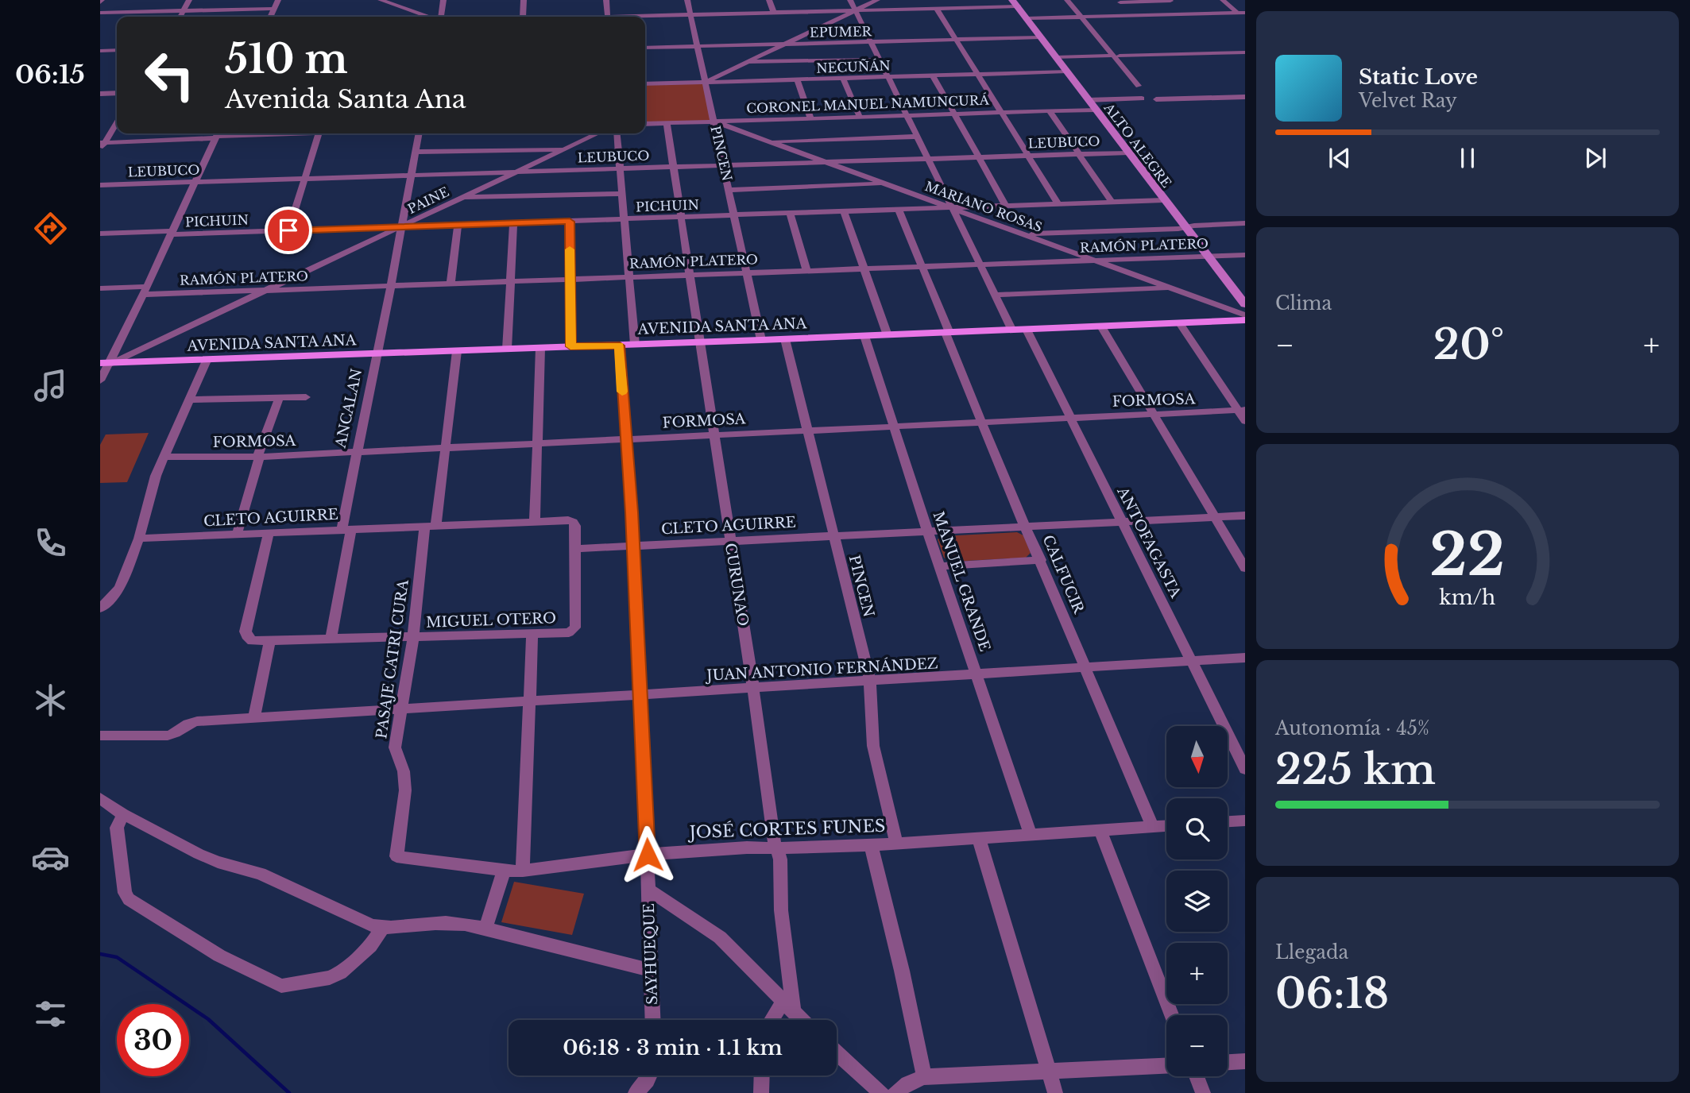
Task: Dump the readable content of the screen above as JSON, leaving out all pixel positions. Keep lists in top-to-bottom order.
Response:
{
  "streets": {
    "main road": ["ALTO ALEGRE", "AVENIDA SANTA ANA"],
    "street": [
      "EPUMER",
      "NECUÑÁN",
      "CORONEL MANUEL NAMUNCURÁ",
      "LEUBUCO",
      "PINCEN",
      "PAINE",
      "PICHUIN",
      "MARIANO ROSAS",
      "RAMÓN PLATERO",
      "FORMOSA",
      "ANCALAN",
      "CLETO AGUIRRE",
      "ANTOFAGASTA",
      "CALFUCIR",
      "MANUEL GRANDE",
      "CURUNAO",
      "MIGUEL OTERO",
      "PASAJE CATRI CURA",
      "JUAN ANTONIO FERNÁNDEZ",
      "JOSÉ CORTES FUNES",
      "SAYHUEQUE"
    ]
  },
  "crossings": [
    ["EPUMER", "ALTO ALEGRE"],
    ["EPUMER", "PINCEN"],
    ["NECUÑÁN", "ALTO ALEGRE"],
    ["NECUÑÁN", "PINCEN"],
    ["CORONEL MANUEL NAMUNCURÁ", "ALTO ALEGRE"],
    ["CORONEL MANUEL NAMUNCURÁ", "PINCEN"],
    ["CORONEL MANUEL NAMUNCURÁ", "MARIANO ROSAS"],
    ["CORONEL MANUEL NAMUNCURÁ", "CURUNAO"],
    ["LEUBUCO", "ALTO ALEGRE"],
    ["LEUBUCO", "PINCEN"],
    ["LEUBUCO", "PAINE"],
    ["LEUBUCO", "MARIANO ROSAS"],
    ["LEUBUCO", "ANCALAN"],
    ["LEUBUCO", "CURUNAO"],
    ["ALTO ALEGRE", "PICHUIN"],
    ["ALTO ALEGRE", "RAMÓN PLATERO"],
    ["PINCEN", "PICHUIN"],
    ["PINCEN", "MARIANO ROSAS"],
    ["PINCEN", "RAMÓN PLATERO"],
    ["PINCEN", "AVENIDA SANTA ANA"],
    ["PINCEN", "FORMOSA"],
    ["PINCEN", "CLETO AGUIRRE"],
    ["PINCEN", "JUAN ANTONIO FERNÁNDEZ"],
    ["PINCEN", "JOSÉ CORTES FUNES"],
    ["PAINE", "PICHUIN"],
    ["PAINE", "RAMÓN PLATERO"],
    ["PAINE", "AVENIDA SANTA ANA"],
    ["PAINE", "ANCALAN"],
    ["PICHUIN", "MARIANO ROSAS"],
    ["PICHUIN", "ANCALAN"],
    ["PICHUIN", "CALFUCIR"],
    ["PICHUIN", "CURUNAO"],
    ["MARIANO ROSAS", "RAMÓN PLATERO"],
    ["RAMÓN PLATERO", "ANCALAN"],
    ["RAMÓN PLATERO", "CALFUCIR"],
    ["RAMÓN PLATERO", "CURUNAO"],
    ["AVENIDA SANTA ANA", "ANCALAN"],
    ["AVENIDA SANTA ANA", "ANTOFAGASTA"],
    ["AVENIDA SANTA ANA", "CALFUCIR"],
    ["AVENIDA SANTA ANA", "MANUEL GRANDE"],
    ["AVENIDA SANTA ANA", "CURUNAO"],
    ["AVENIDA SANTA ANA", "PASAJE CATRI CURA"],
    ["AVENIDA SANTA ANA", "SAYHUEQUE"],
    ["FORMOSA", "ANCALAN"],
    ["FORMOSA", "ANTOFAGASTA"],
    ["FORMOSA", "CALFUCIR"],
    ["FORMOSA", "MANUEL GRANDE"],
    ["FORMOSA", "CURUNAO"],
    ["FORMOSA", "PASAJE CATRI CURA"],
    ["FORMOSA", "SAYHUEQUE"],
    ["ANCALAN", "CLETO AGUIRRE"],
    ["ANCALAN", "MIGUEL OTERO"],
    ["CLETO AGUIRRE", "ANTOFAGASTA"],
    ["CLETO AGUIRRE", "CALFUCIR"],
    ["CLETO AGUIRRE", "MANUEL GRANDE"],
    ["CLETO AGUIRRE", "CURUNAO"],
    ["CLETO AGUIRRE", "MIGUEL OTERO"],
    ["CLETO AGUIRRE", "PASAJE CATRI CURA"],
    ["CLETO AGUIRRE", "SAYHUEQUE"],
    ["ANTOFAGASTA", "JUAN ANTONIO FERNÁNDEZ"],
    ["CALFUCIR", "JUAN ANTONIO FERNÁNDEZ"],
    ["CALFUCIR", "JOSÉ CORTES FUNES"],
    ["MANUEL GRANDE", "JUAN ANTONIO FERNÁNDEZ"],
    ["MANUEL GRANDE", "JOSÉ CORTES FUNES"],
    ["CURUNAO", "JUAN ANTONIO FERNÁNDEZ"],
    ["CURUNAO", "JOSÉ CORTES FUNES"],
    ["MIGUEL OTERO", "PASAJE CATRI CURA"],
    ["PASAJE CATRI CURA", "JUAN ANTONIO FERNÁNDEZ"],
    ["PASAJE CATRI CURA", "JOSÉ CORTES FUNES"],
    ["JUAN ANTONIO FERNÁNDEZ", "SAYHUEQUE"],
    ["JOSÉ CORTES FUNES", "SAYHUEQUE"]
  ],
  "north": "bottom",
  "page": {
    "tabs": "06:15",
    "turn": ["510 m", "Avenida Santa Ana"],
    "song": ["Static Love", "Velvet Ray"],
    "tile": [
      "Clima",
      ["Autonomía · 45%", "225 km"],
      ["Llegada", "06:18"]
    ],
    "heat": ["−", "20°", "+"],
    "map_buttons": ["+", "−"],
    "limit": "30",
    "trip": "06:18 · 3 min · 1.1 km",
    "gauge": ["22", "km/h"]
  }
}
